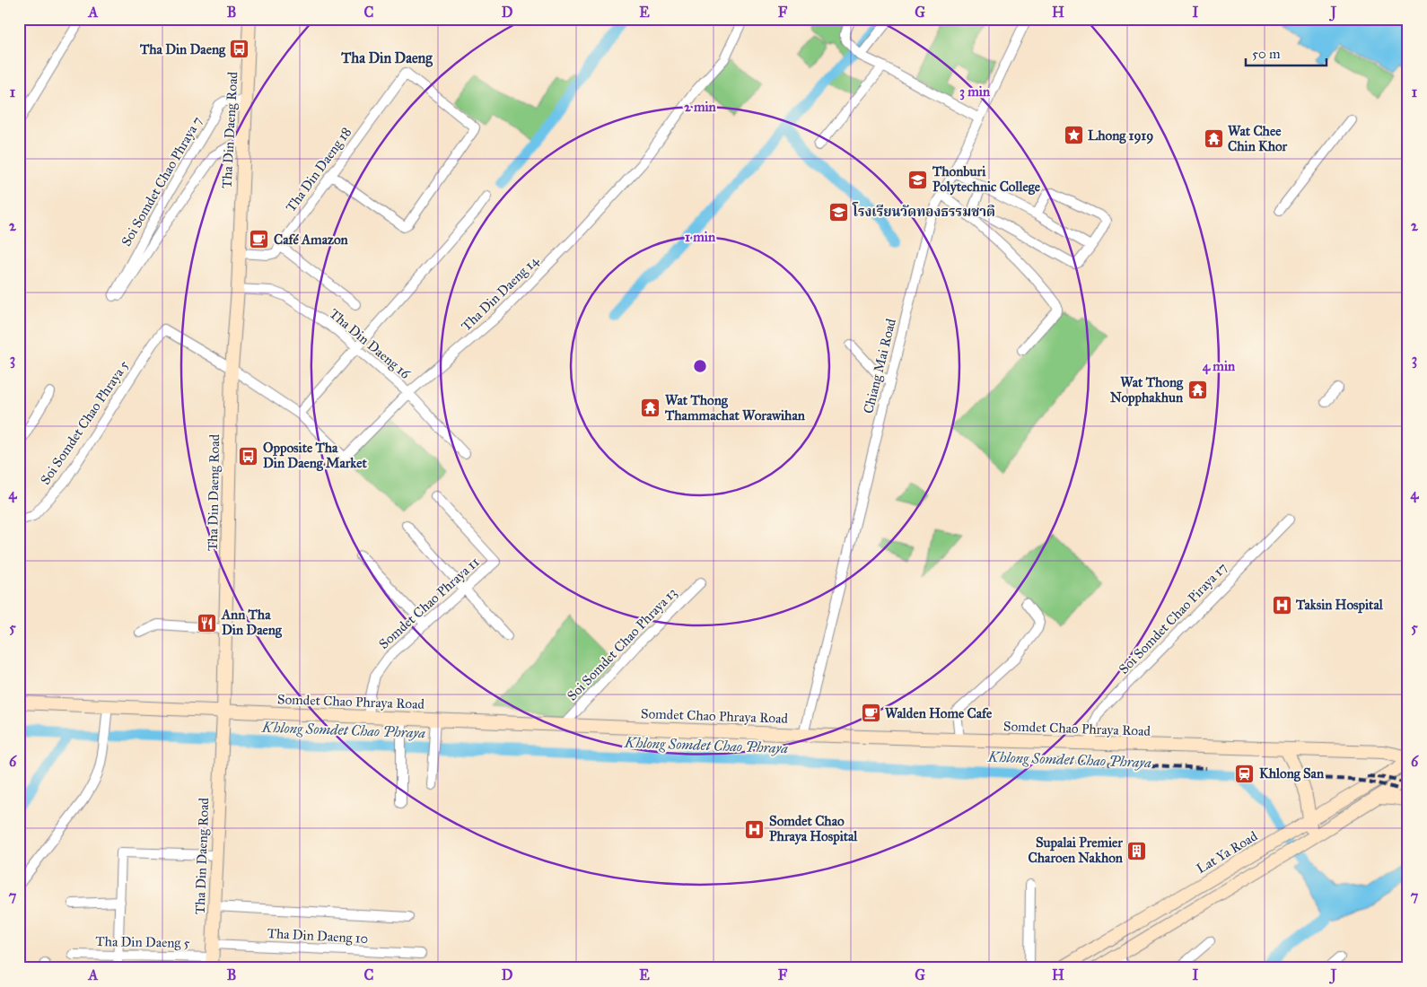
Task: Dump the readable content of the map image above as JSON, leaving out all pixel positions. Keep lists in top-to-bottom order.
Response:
{
  "streets": {
    "main road": ["Tha Din Daeng Road", "Somdet Chao Phraya Road", "Lat Ya Road"],
    "street": [
      "Tha Din Daeng 18",
      "Soi Somdet Chao Phraya 7",
      "Tha Din Daeng 14",
      "Tha Din Daeng 16",
      "Chiang Mai Road",
      "Soi Somdet Chao Phraya 5",
      "Somdet Chao Phraya 11",
      "Soi Somdet Chao Piraya 17",
      "Soi Somdet Chao Phraya 13",
      "Tha Din Daeng 10",
      "Tha Din Daeng 5"
    ]
  },
  "crossings": [
    ["Tha Din Daeng Road", "Tha Din Daeng 18"],
    ["Tha Din Daeng Road", "Soi Somdet Chao Phraya 7"],
    ["Tha Din Daeng Road", "Tha Din Daeng 14"],
    ["Tha Din Daeng Road", "Tha Din Daeng 16"],
    ["Tha Din Daeng Road", "Somdet Chao Phraya Road"],
    ["Tha Din Daeng Road", "Tha Din Daeng 10"],
    ["Tha Din Daeng Road", "Tha Din Daeng 5"],
    ["Tha Din Daeng 14", "Tha Din Daeng 16"],
    ["Tha Din Daeng 14", "Soi Somdet Chao Phraya 5"],
    ["Chiang Mai Road", "Somdet Chao Phraya Road"],
    ["Somdet Chao Phraya 11", "Somdet Chao Phraya Road"],
    ["Soi Somdet Chao Piraya 17", "Somdet Chao Phraya Road"],
    ["Soi Somdet Chao Phraya 13", "Somdet Chao Phraya Road"]
  ],
  "districts": ["Tha Din Daeng"],
  "water": ["Khlong Somdet Chao Phraya"],
  "places": {
    "bus stop": ["Tha Din Daeng", "Opposite Tha Din Daeng Market"],
    "place": ["Lhong 1919"],
    "temple": ["Wat Chee Chin Khor", "Wat Thong Nopphakhun", "Wat Thong Thammachat Worawihan"],
    "school or university": ["Thonburi Polytechnic College", "โรงเรียนวัดทองธรรมชาติ"],
    "cafe": ["Café Amazon", "Walden Home Cafe"],
    "hospital": ["Taksin Hospital", "Somdet Chao Phraya Hospital"],
    "restaurant": ["Ann Tha Din Daeng"],
    "station": ["Khlong San"],
    "building": ["Supalai Premier Charoen Nakhon"]
  },
  "scale_bar": "50 m",
  "grid": {
    "columns": [
      "A",
      "B",
      "C",
      "D",
      "E",
      "F",
      "G",
      "H",
      "I",
      "J"
    ],
    "rows": [
      "1",
      "2",
      "3",
      "4",
      "5",
      "6",
      "7"
    ]
  },
  "rings": [
    "3 min",
    "2 min",
    "1 min",
    "4 min"
  ]
}
